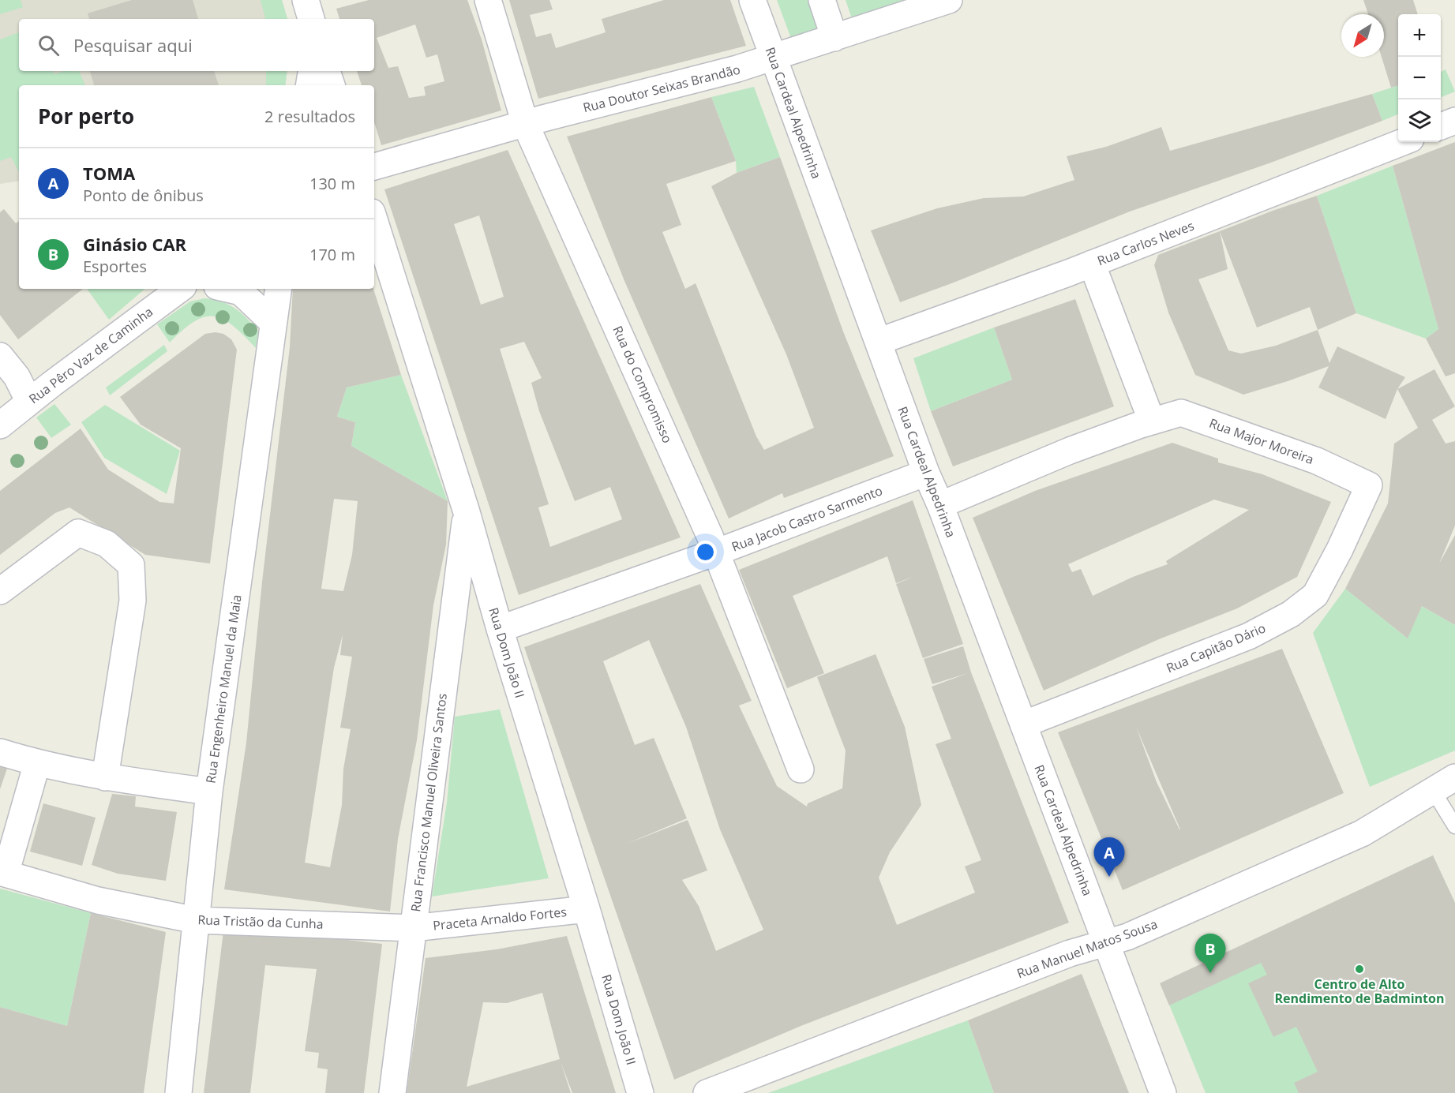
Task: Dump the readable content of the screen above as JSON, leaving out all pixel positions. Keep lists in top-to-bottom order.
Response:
{
  "streets": {
    "street": [
      "Rua Doutor Seixas Brandão",
      "Rua Cardeal Alpedrinha",
      "Rua Carlos Neves",
      "Rua Pêro Vaz de Caminha",
      "Rua do Compromisso",
      "Rua Major Moreira",
      "Rua Jacob Castro Sarmento",
      "Rua Capitão Dário",
      "Rua Dom João II",
      "Rua Engenheiro Manuel da Maia",
      "Rua Francisco Manuel Oliveira Santos",
      "Praceta Arnaldo Fortes",
      "Rua Tristão da Cunha",
      "Rua Manuel Matos Sousa"
    ]
  },
  "crossings": [
    ["Rua Doutor Seixas Brandão", "Rua Cardeal Alpedrinha"],
    ["Rua Doutor Seixas Brandão", "Rua do Compromisso"],
    ["Rua Cardeal Alpedrinha", "Rua Carlos Neves"],
    ["Rua Cardeal Alpedrinha", "Rua Major Moreira"],
    ["Rua Cardeal Alpedrinha", "Rua Jacob Castro Sarmento"],
    ["Rua Cardeal Alpedrinha", "Rua Capitão Dário"],
    ["Rua Cardeal Alpedrinha", "Rua Manuel Matos Sousa"],
    ["Rua do Compromisso", "Rua Jacob Castro Sarmento"],
    ["Rua Major Moreira", "Rua Capitão Dário"],
    ["Rua Jacob Castro Sarmento", "Rua Dom João II"],
    ["Rua Dom João II", "Rua Francisco Manuel Oliveira Santos"],
    ["Rua Dom João II", "Praceta Arnaldo Fortes"],
    ["Rua Engenheiro Manuel da Maia", "Rua Tristão da Cunha"],
    ["Rua Francisco Manuel Oliveira Santos", "Praceta Arnaldo Fortes"],
    ["Rua Francisco Manuel Oliveira Santos", "Rua Tristão da Cunha"],
    ["Praceta Arnaldo Fortes", "Rua Tristão da Cunha"]
  ],
  "places": ["Centro de Alto Rendimento de Badminton"],
  "north": "bottom left",
  "page": {
    "map_buttons": ["+", "−"],
    "search": "Pesquisar aqui",
    "heading": ["Por perto", "2 resultados"],
    "list": [
      {
        "mark": "A",
        "name": "TOMA",
        "note": "Ponto de ônibus",
        "value": "130 m"
      },
      {
        "mark": "B",
        "name": "Ginásio CAR",
        "note": "Esportes",
        "value": "170 m"
      }
    ],
    "pins": ["A", "B"]
  }
}
